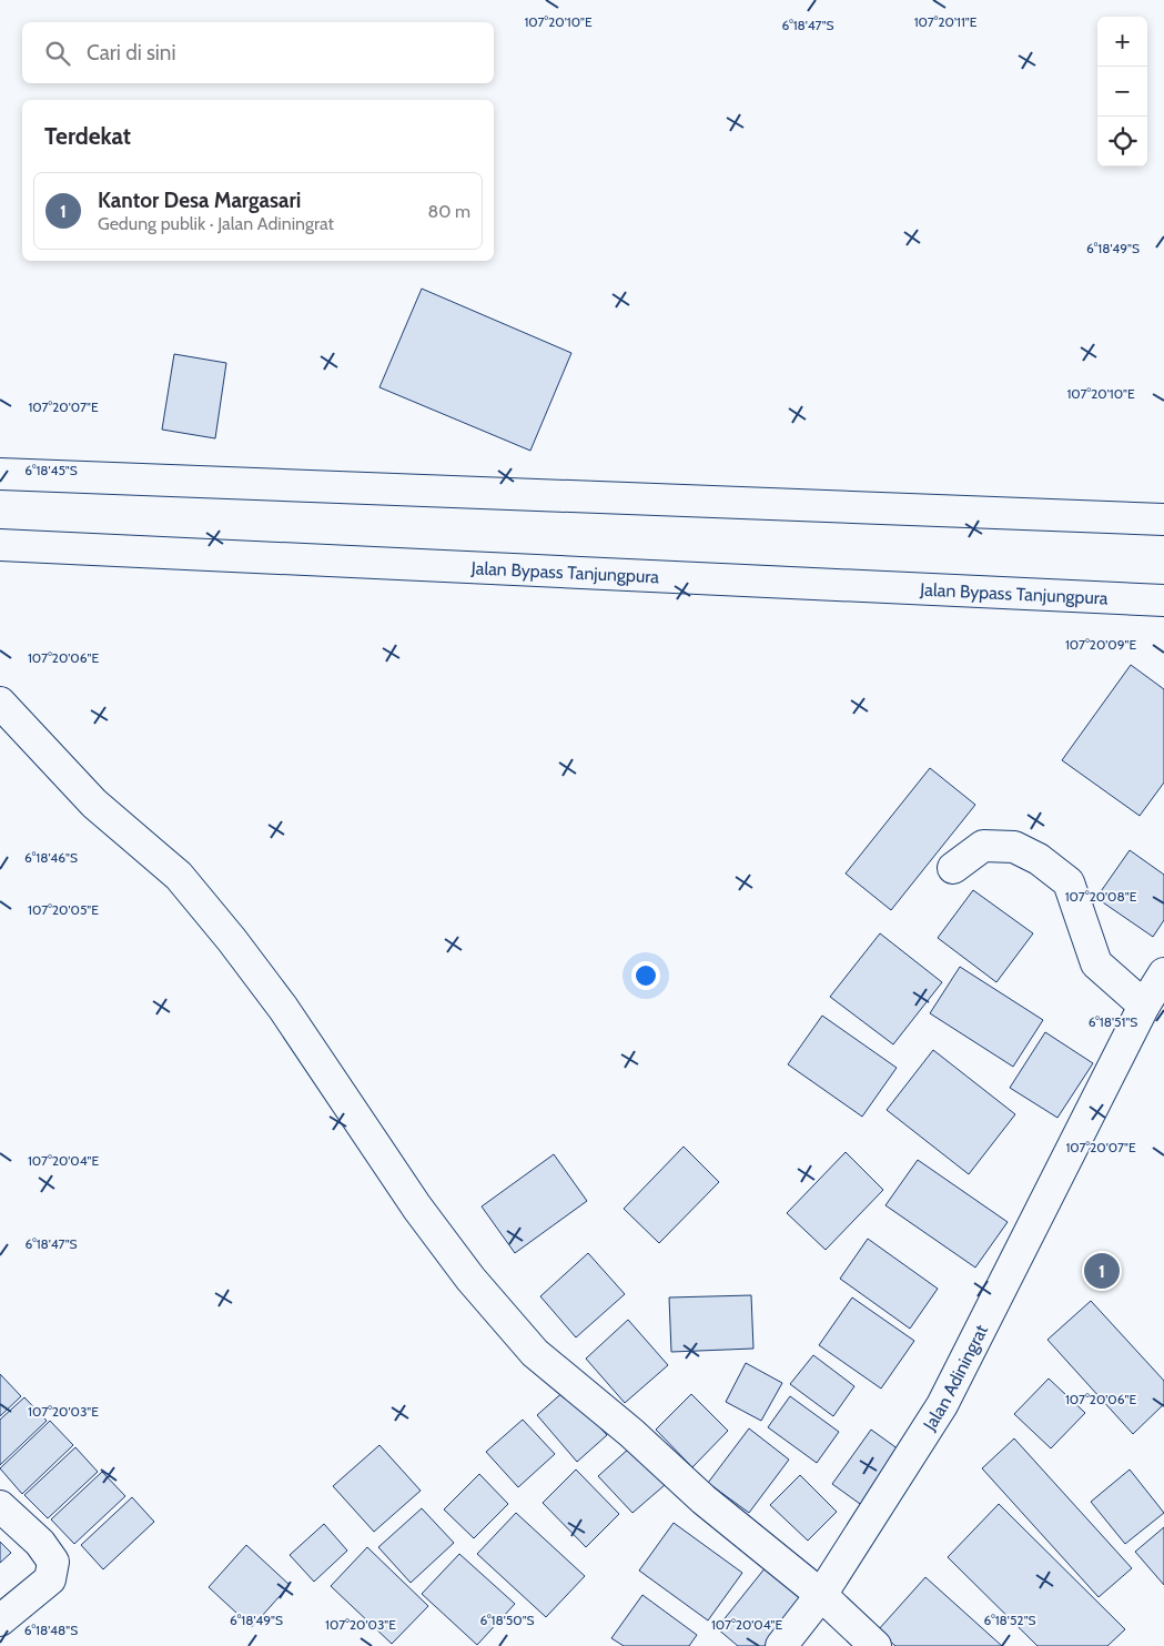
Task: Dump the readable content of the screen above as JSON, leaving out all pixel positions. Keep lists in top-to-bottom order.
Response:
{
  "streets": {
    "main road": ["Jalan Bypass Tanjungpura", "Jalan Adiningrat"]
  },
  "page": {
    "map_buttons": ["+", "−"],
    "search": "Cari di sini",
    "heading": "Terdekat",
    "list": [
      {
        "mark": "1",
        "name": "Kantor Desa Margasari",
        "note": "Gedung publik · Jalan Adiningrat",
        "value": "80 m"
      }
    ],
    "pins": "1"
  },
  "coordinates": [
    "107°20'10\"E",
    "107°20'11\"E",
    "6°18'47\"S",
    "6°18'49\"S",
    "107°20'07\"E",
    "6°18'45\"S",
    "107°20'09\"E",
    "107°20'06\"E",
    "6°18'46\"S",
    "107°20'08\"E",
    "107°20'05\"E",
    "6°18'51\"S",
    "107°20'04\"E",
    "107°20'03\"E",
    "6°18'50\"S",
    "6°18'52\"S",
    "6°18'48\"S"
  ]
}
